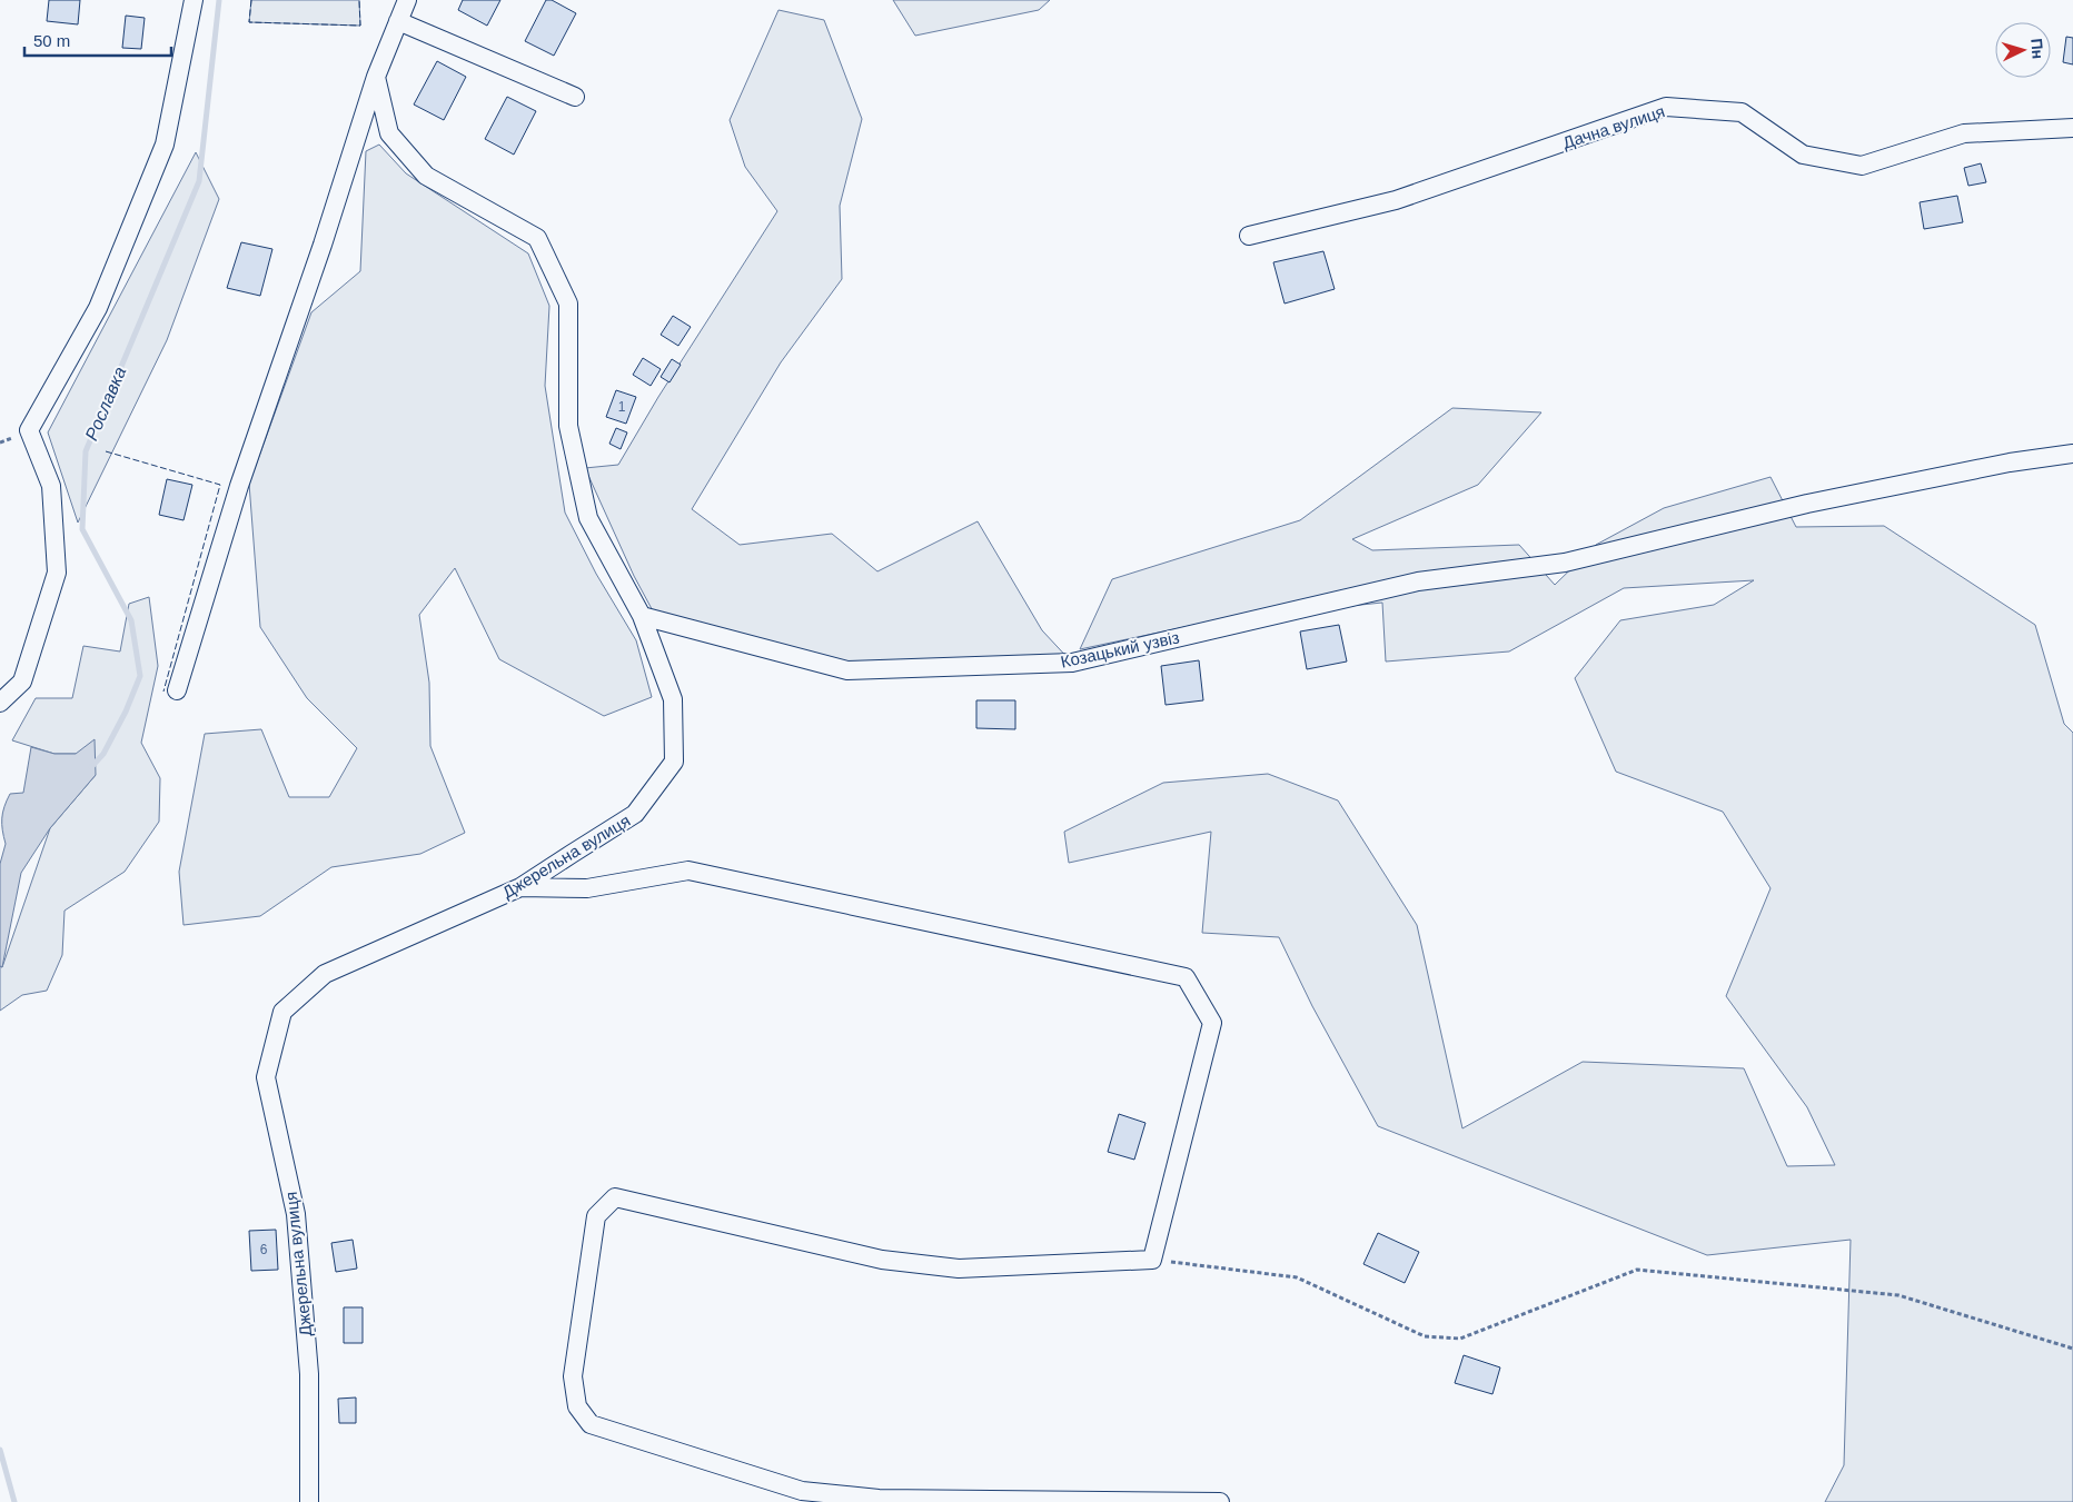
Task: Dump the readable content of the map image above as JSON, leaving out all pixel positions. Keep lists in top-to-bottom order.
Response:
{
  "streets": {
    "street": ["Дачна вулиця", "Козацький узвіз", "Джерельна вулиця"]
  },
  "crossings": [
    ["Козацький узвіз", "Джерельна вулиця"]
  ],
  "water": ["Рославка"],
  "house_numbers": ["1", "6"],
  "scale_bar": "50 m",
  "north": "right"
}
